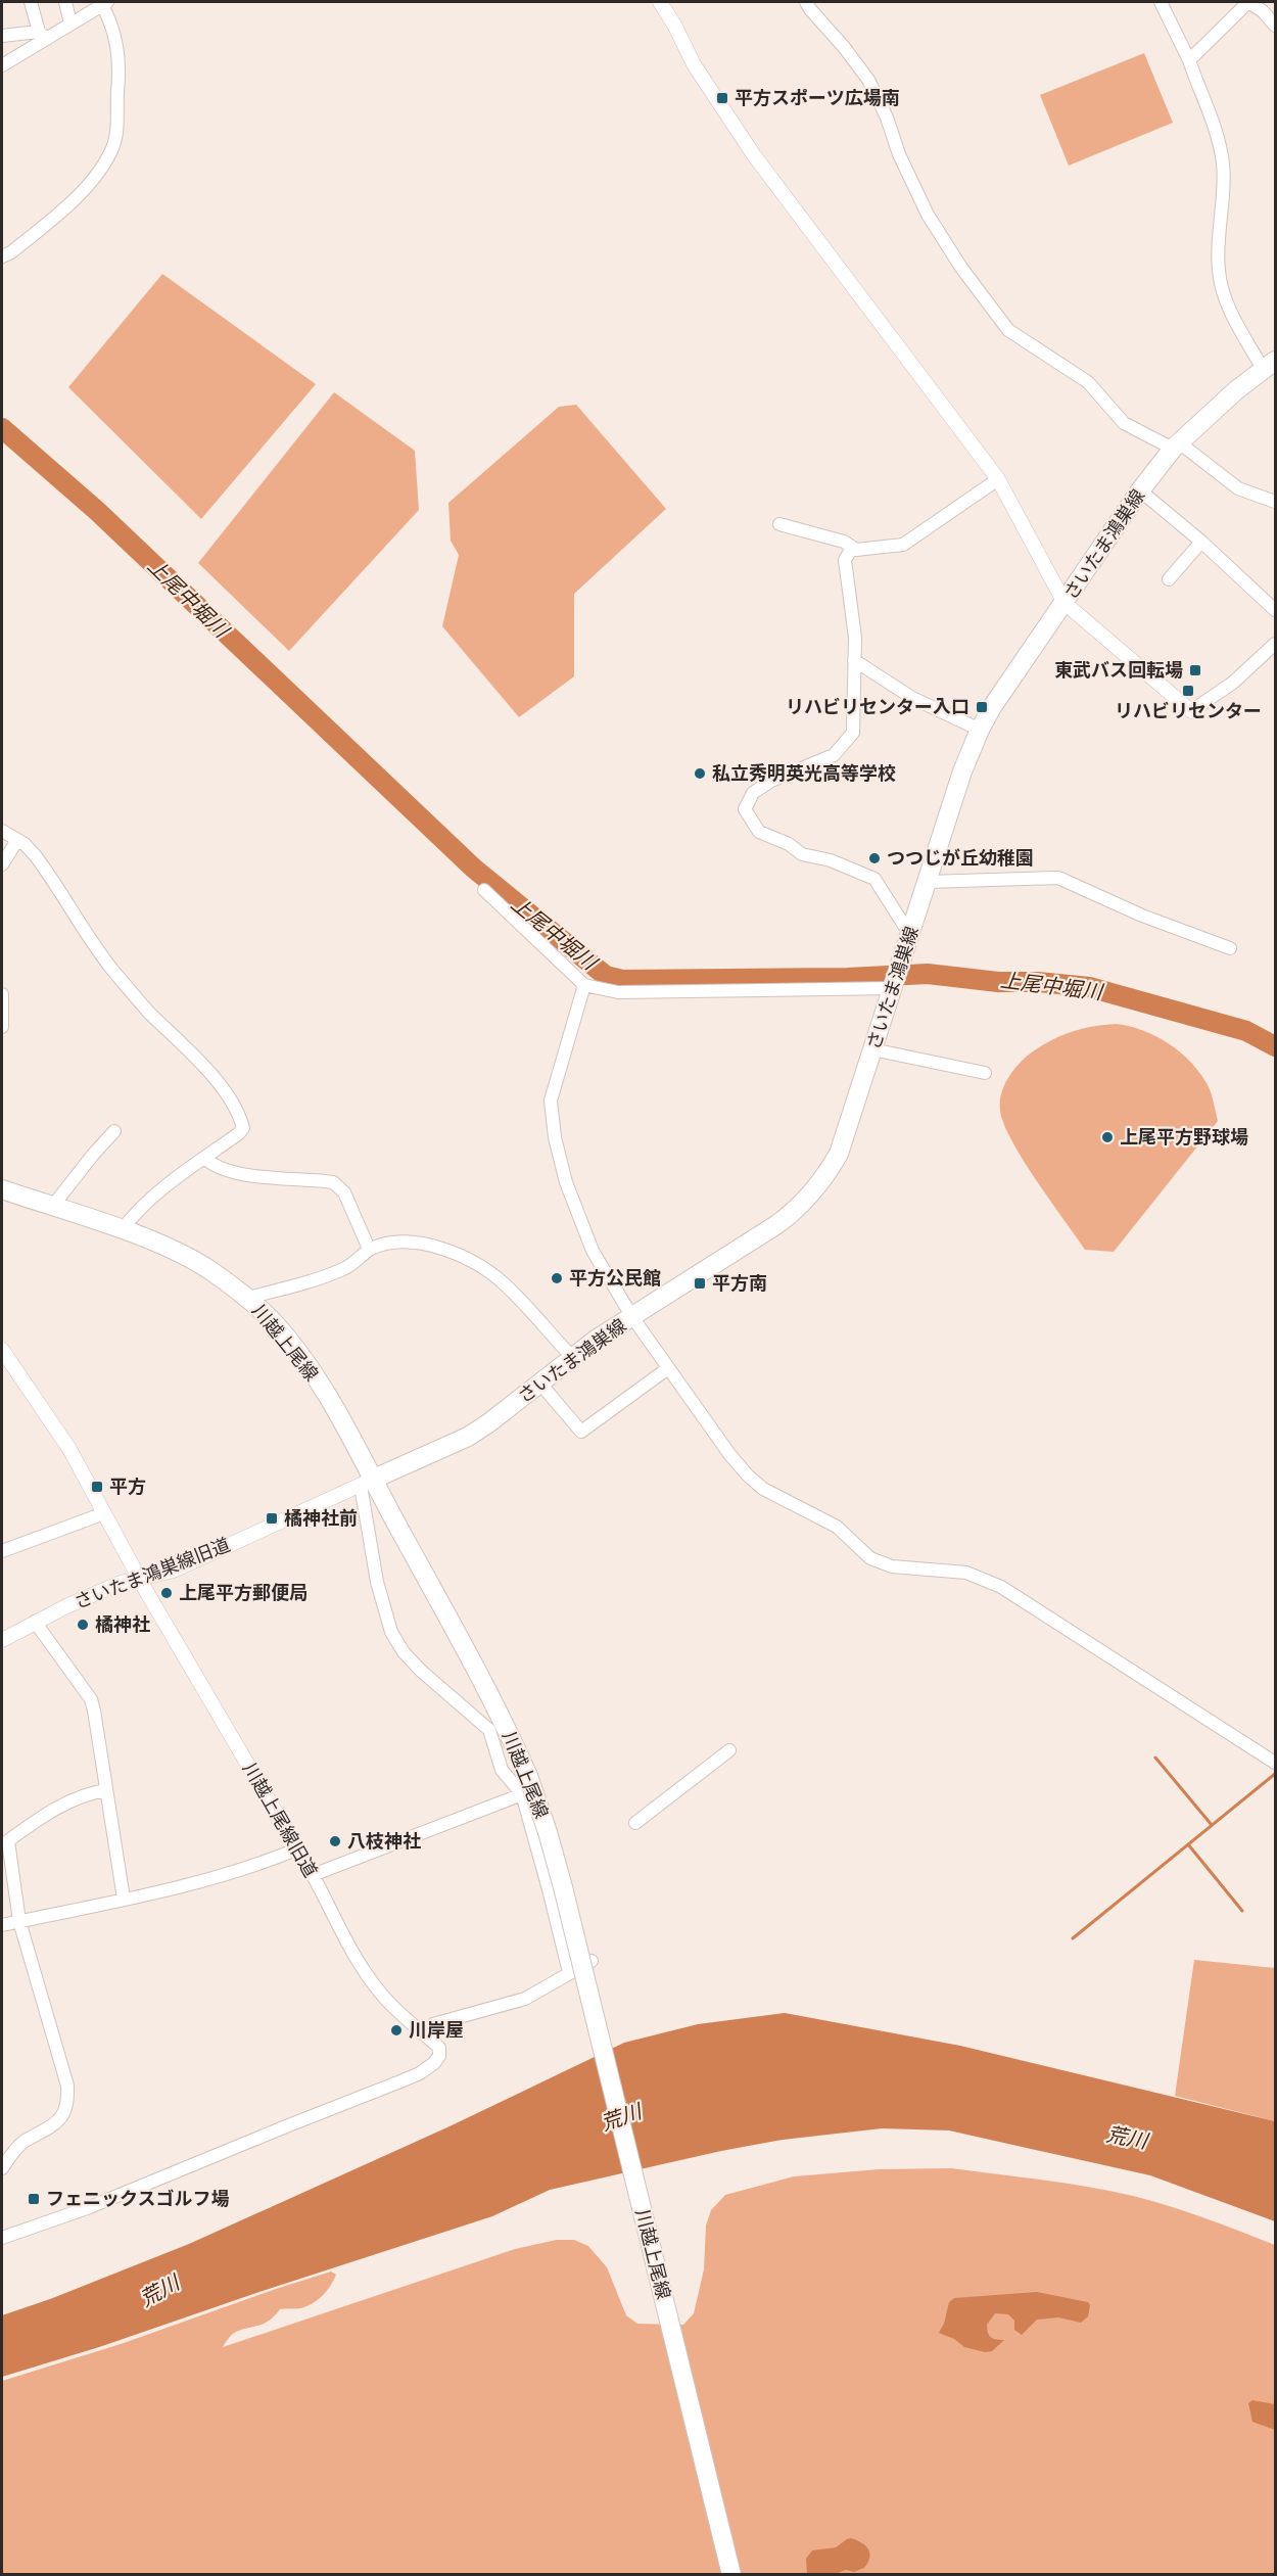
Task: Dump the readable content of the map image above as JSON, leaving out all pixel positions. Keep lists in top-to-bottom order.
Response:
{
  "streets": {
    "main road": ["さいたま鴻巣線", "川越上尾線"],
    "street": ["さいたま鴻巣線旧道", "川越上尾線旧道"]
  },
  "crossings": [
    ["さいたま鴻巣線", "川越上尾線"],
    ["さいたま鴻巣線", "さいたま鴻巣線旧道"],
    ["川越上尾線", "さいたま鴻巣線旧道"],
    ["さいたま鴻巣線旧道", "川越上尾線旧道"]
  ],
  "water": ["上尾中堀川", "荒川"],
  "places": {
    "transit": [
      "平方スポーツ広場南",
      "東武バス回転場",
      "リハビリセンター",
      "リハビリセンター入口",
      "平方南",
      "平方",
      "橘神社前",
      "フェニックスゴルフ場"
    ],
    "other": [
      "私立秀明英光高等学校",
      "つつじが丘幼稚園",
      "上尾平方野球場",
      "平方公民館",
      "上尾平方郵便局",
      "橘神社",
      "八枝神社",
      "川岸屋"
    ]
  }
}
